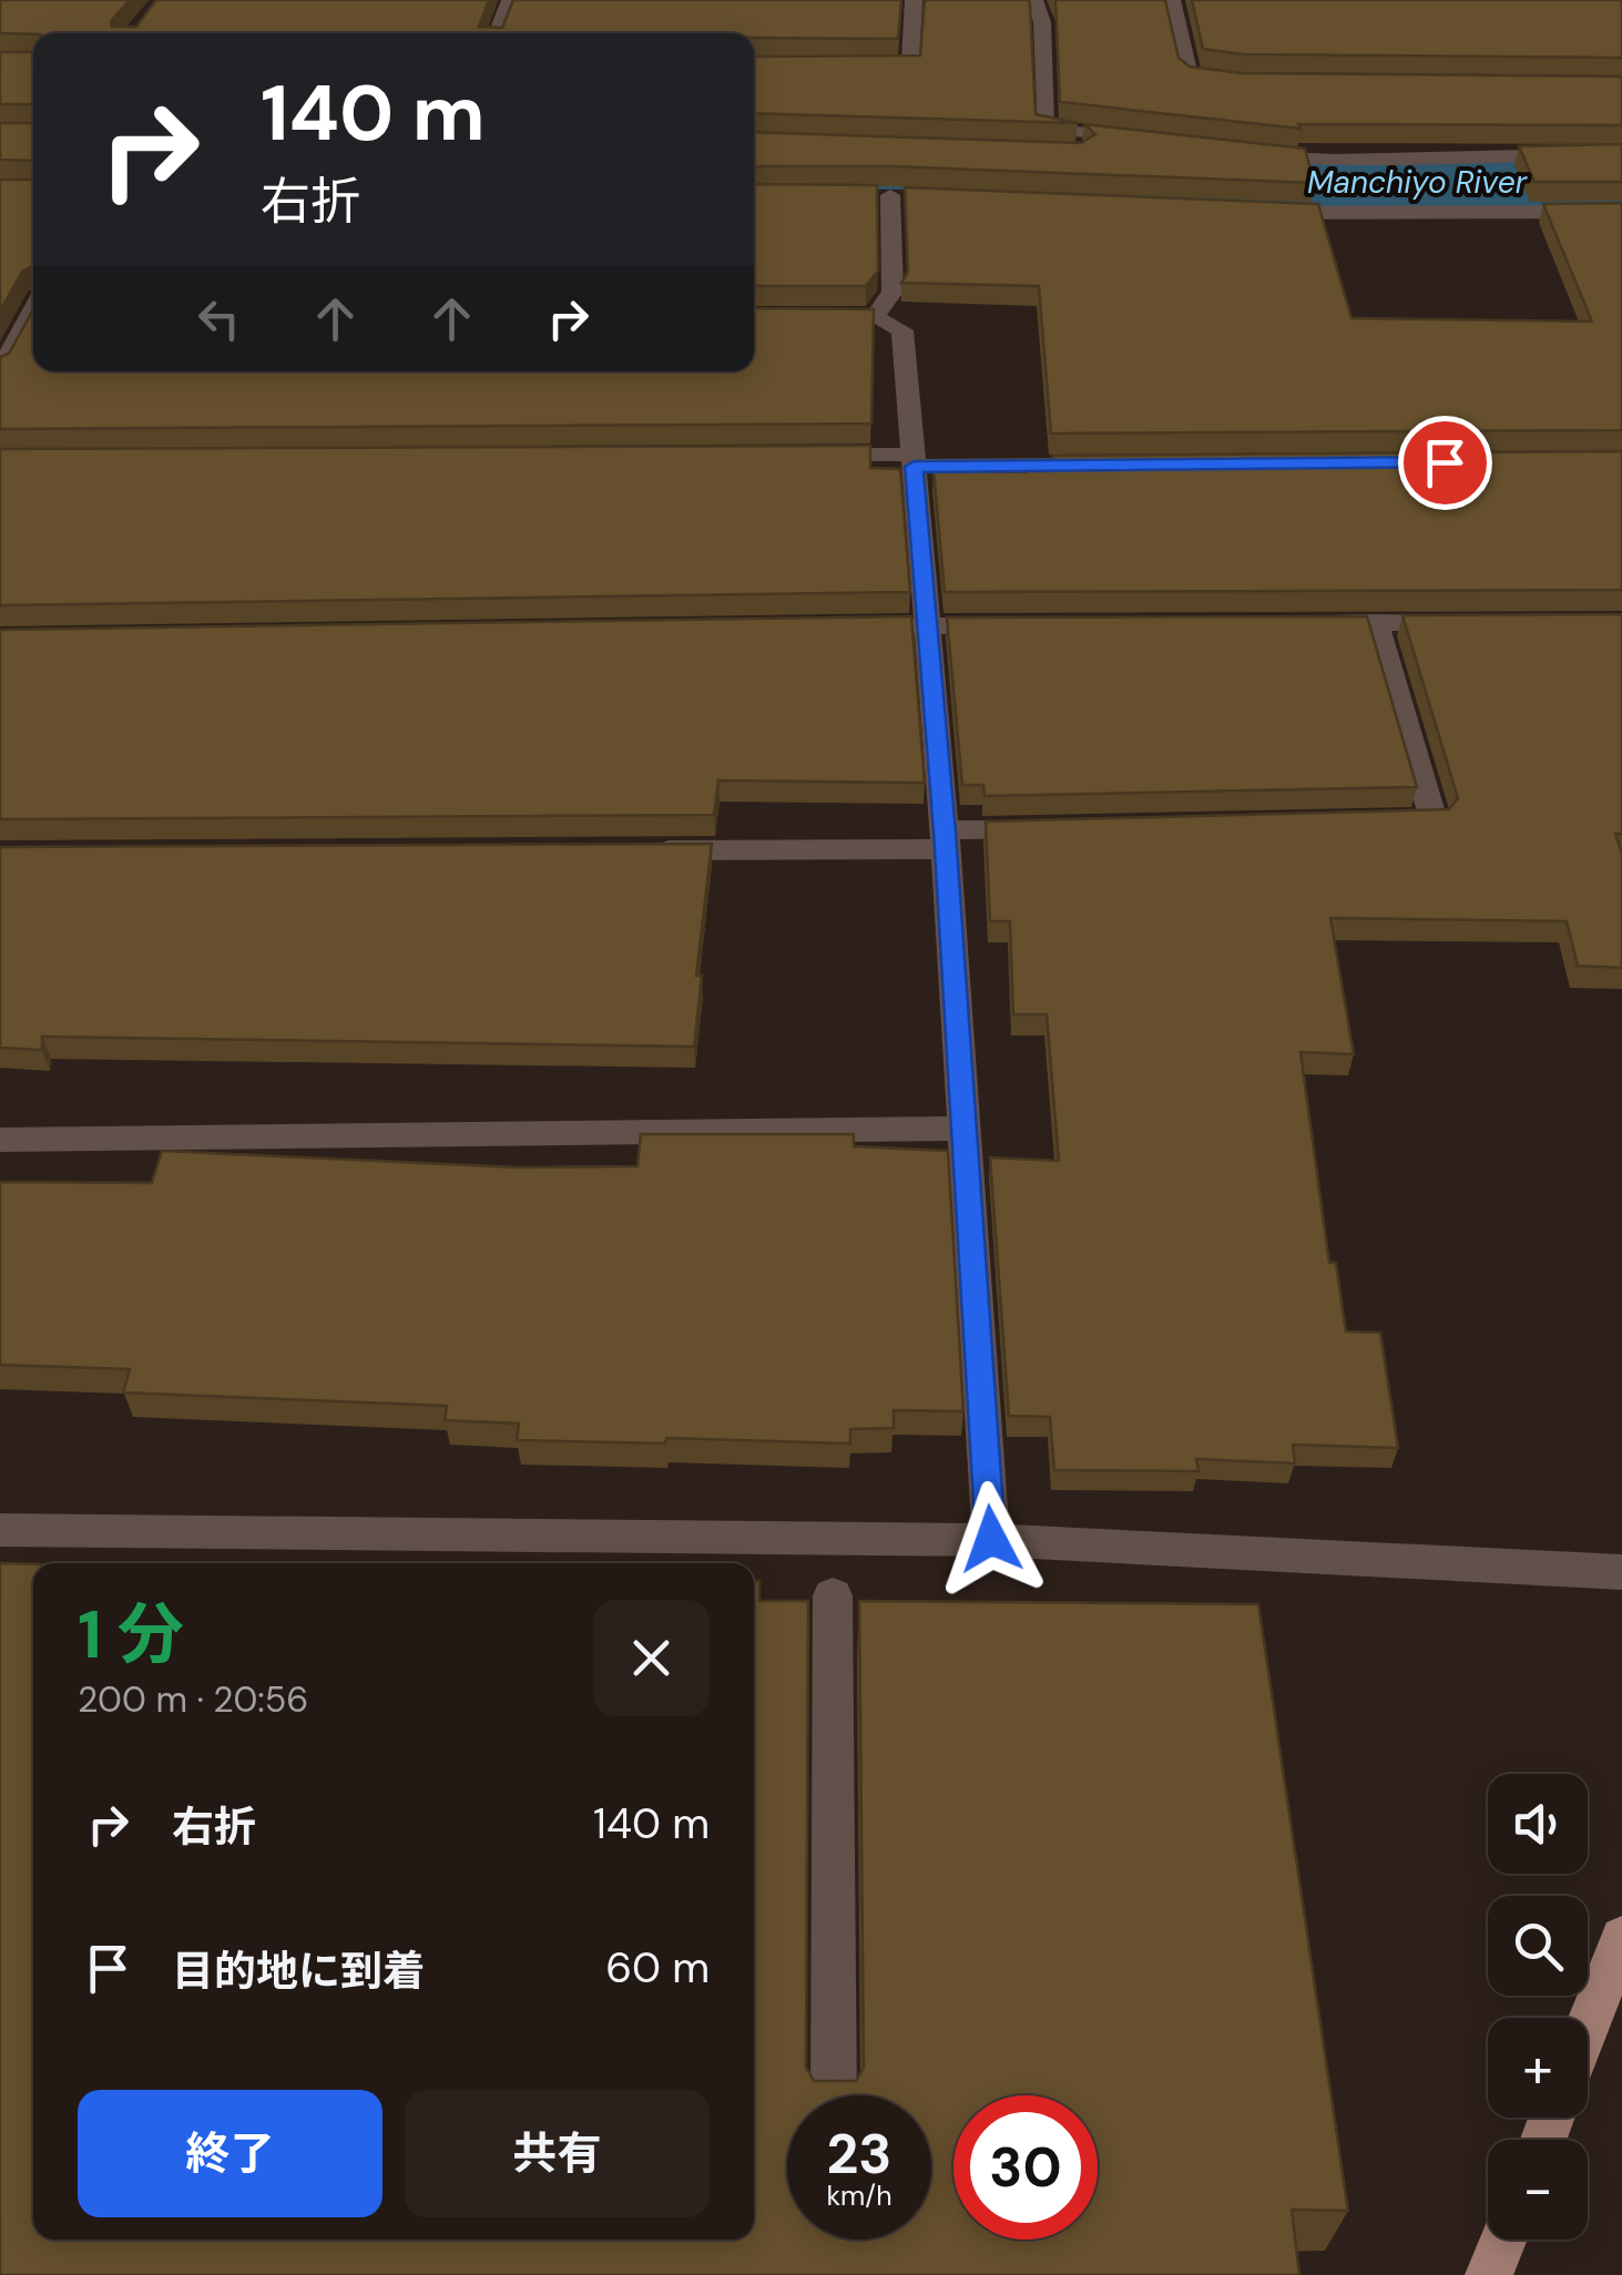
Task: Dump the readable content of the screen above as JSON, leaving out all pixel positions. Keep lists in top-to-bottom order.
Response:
{
  "water": ["Manchiyo River"],
  "page": {
    "turn": ["140 m", "右折"],
    "heading": ["1 分", "200 m · 20:56"],
    "list": [
      {
        "name": "右折",
        "value": "140 m"
      },
      {
        "name": "目的地に到着",
        "value": "60 m"
      }
    ],
    "map_buttons": ["+", "−"],
    "buttons": ["終了", "共有"],
    "speed": "23 km/h",
    "limit": "30"
  }
}
